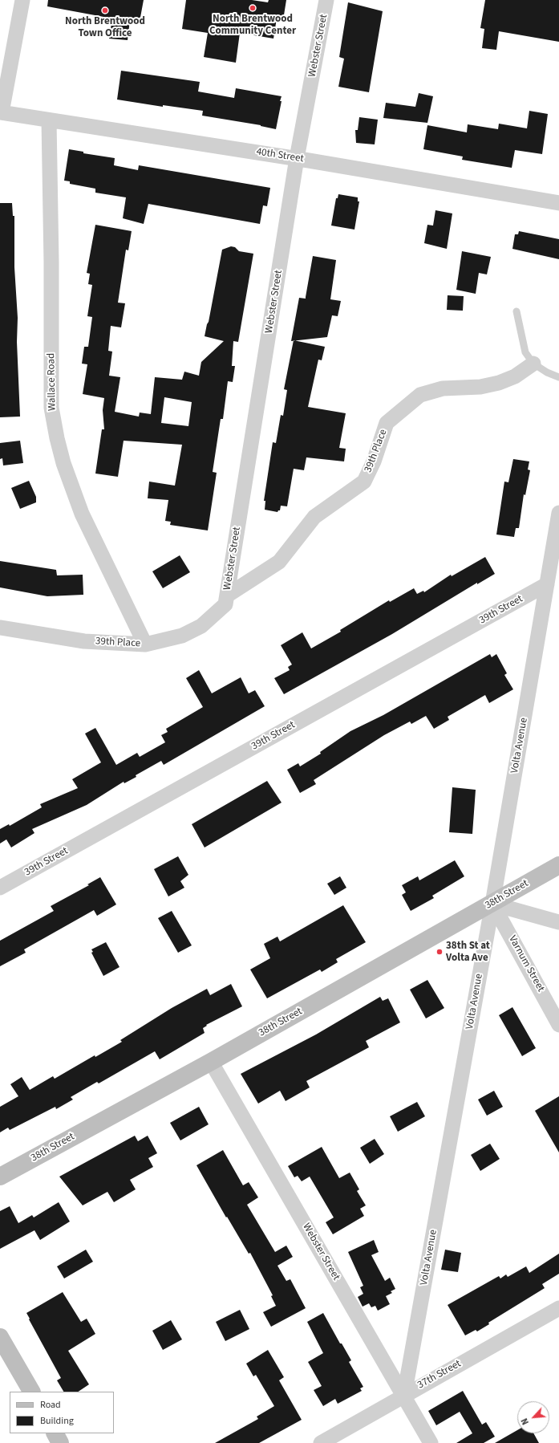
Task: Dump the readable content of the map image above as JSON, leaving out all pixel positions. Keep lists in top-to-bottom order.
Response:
{
  "streets": {
    "main road": ["38th Street"],
    "street": [
      "Webster Street",
      "40th Street",
      "Wallace Road",
      "39th Place",
      "39th Street",
      "Volta Avenue",
      "Varnum Street",
      "37th Street"
    ]
  },
  "crossings": [
    ["Webster Street", "40th Street"],
    ["Webster Street", "39th Place"],
    ["Webster Street", "Volta Avenue"],
    ["Webster Street", "38th Street"],
    ["Webster Street", "37th Street"],
    ["40th Street", "Wallace Road"],
    ["Wallace Road", "39th Place"],
    ["39th Street", "Volta Avenue"],
    ["Volta Avenue", "38th Street"],
    ["Volta Avenue", "Varnum Street"],
    ["Volta Avenue", "37th Street"],
    ["38th Street", "Varnum Street"]
  ],
  "places": ["North Brentwood Community Center", "North Brentwood Town Office", "38th St at Volta Ave"],
  "legend": ["Road", "Building"],
  "north": "bottom left"
}
